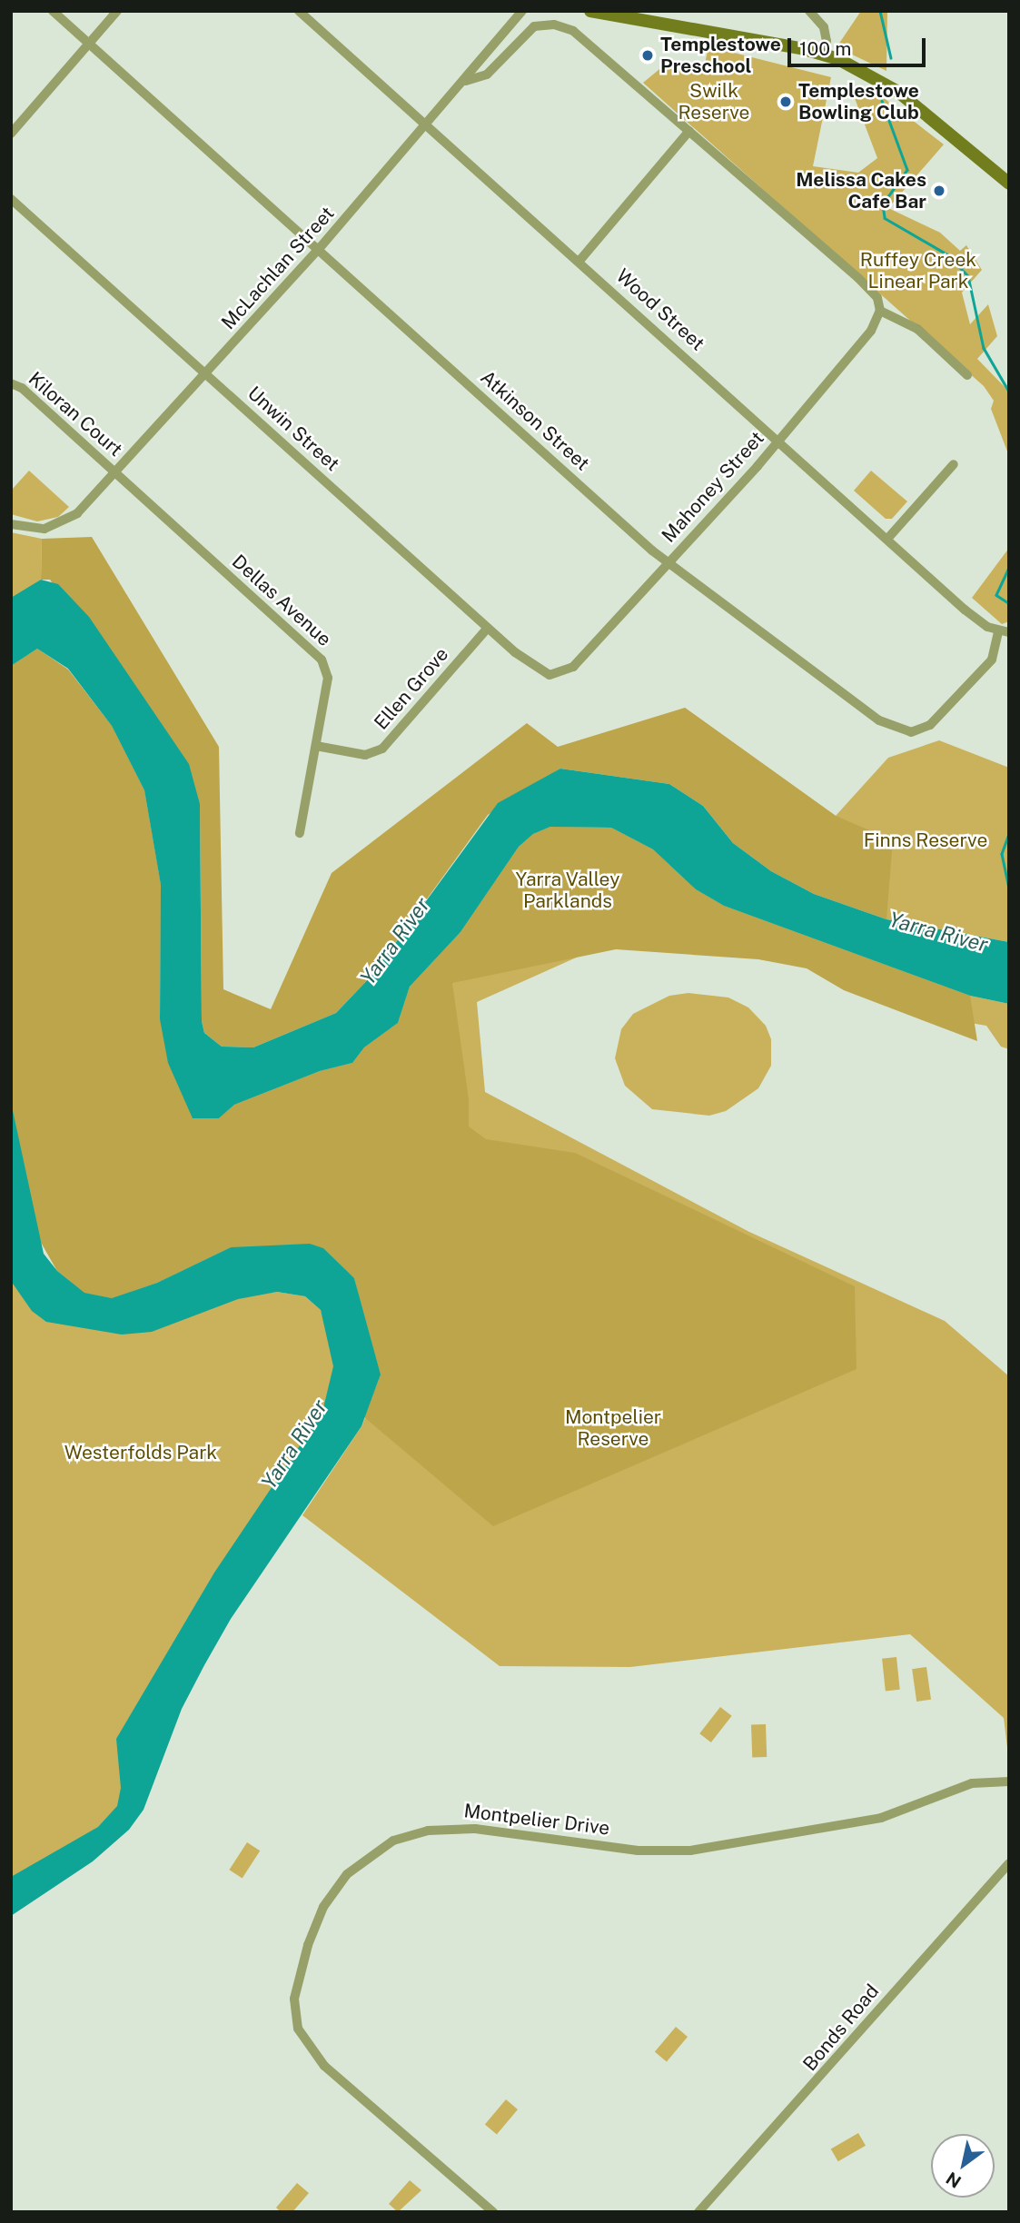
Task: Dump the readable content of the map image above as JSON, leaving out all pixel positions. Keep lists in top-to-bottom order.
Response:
{
  "streets": {
    "street": [
      "McLachlan Street",
      "Wood Street",
      "Kiloran Court",
      "Atkinson Street",
      "Unwin Street",
      "Mahoney Street",
      "Dellas Avenue",
      "Ellen Grove",
      "Montpelier Drive",
      "Bonds Road"
    ]
  },
  "crossings": [
    ["McLachlan Street", "Wood Street"],
    ["McLachlan Street", "Kiloran Court"],
    ["McLachlan Street", "Atkinson Street"],
    ["McLachlan Street", "Unwin Street"],
    ["McLachlan Street", "Dellas Avenue"],
    ["Wood Street", "Atkinson Street"],
    ["Wood Street", "Mahoney Street"],
    ["Kiloran Court", "Dellas Avenue"],
    ["Atkinson Street", "Mahoney Street"],
    ["Unwin Street", "Mahoney Street"],
    ["Unwin Street", "Ellen Grove"],
    ["Dellas Avenue", "Ellen Grove"]
  ],
  "water": ["Yarra River"],
  "parks": [
    "Swilk Reserve",
    "Ruffey Creek Linear Park",
    "Finns Reserve",
    "Yarra Valley Parklands",
    "Montpelier Reserve",
    "Westerfolds Park"
  ],
  "places": ["Templestowe Preschool", "Templestowe Bowling Club", "Melissa Cakes Cafe Bar"],
  "scale_bar": "100 m",
  "north": "bottom left"
}
